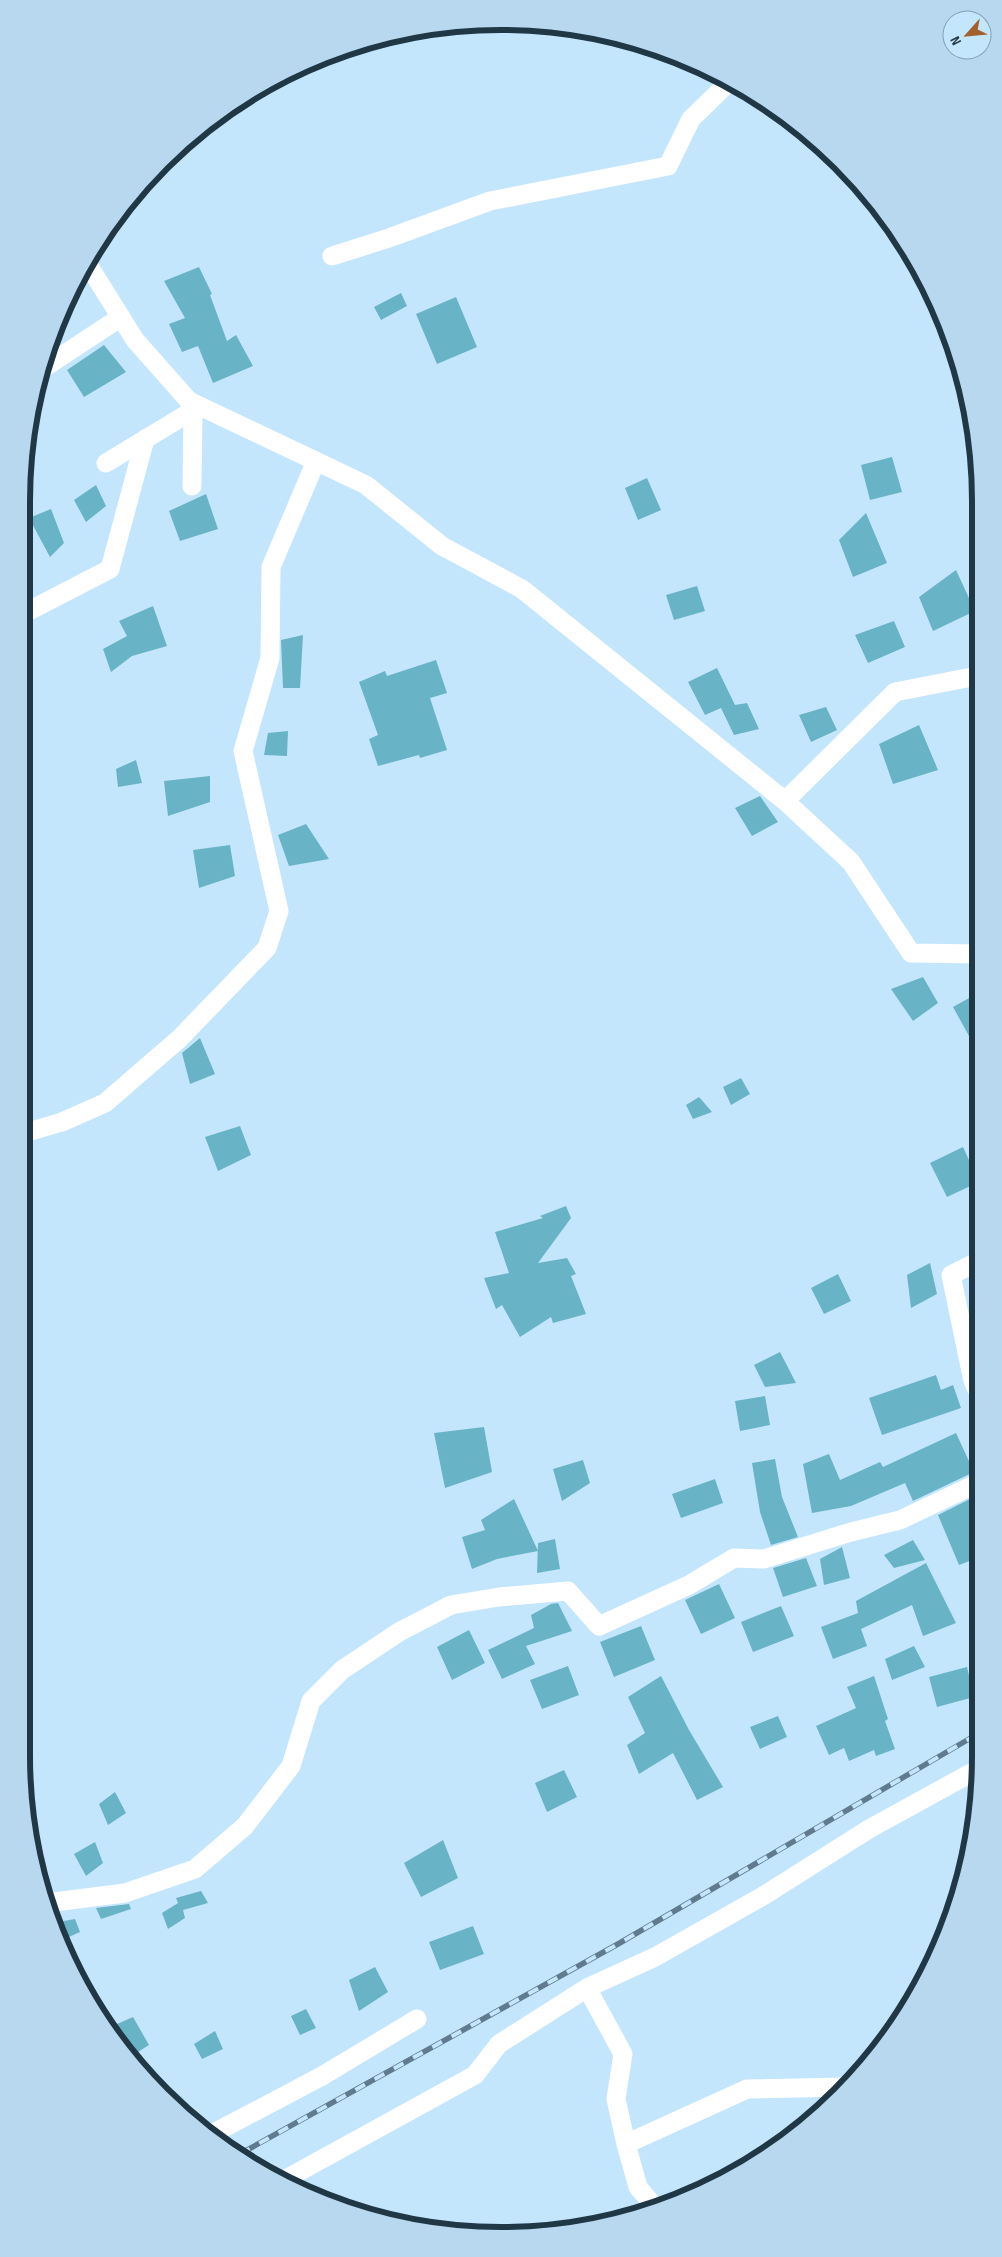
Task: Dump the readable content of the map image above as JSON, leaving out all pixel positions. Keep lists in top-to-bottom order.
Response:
{
  "north": "bottom left"
}
